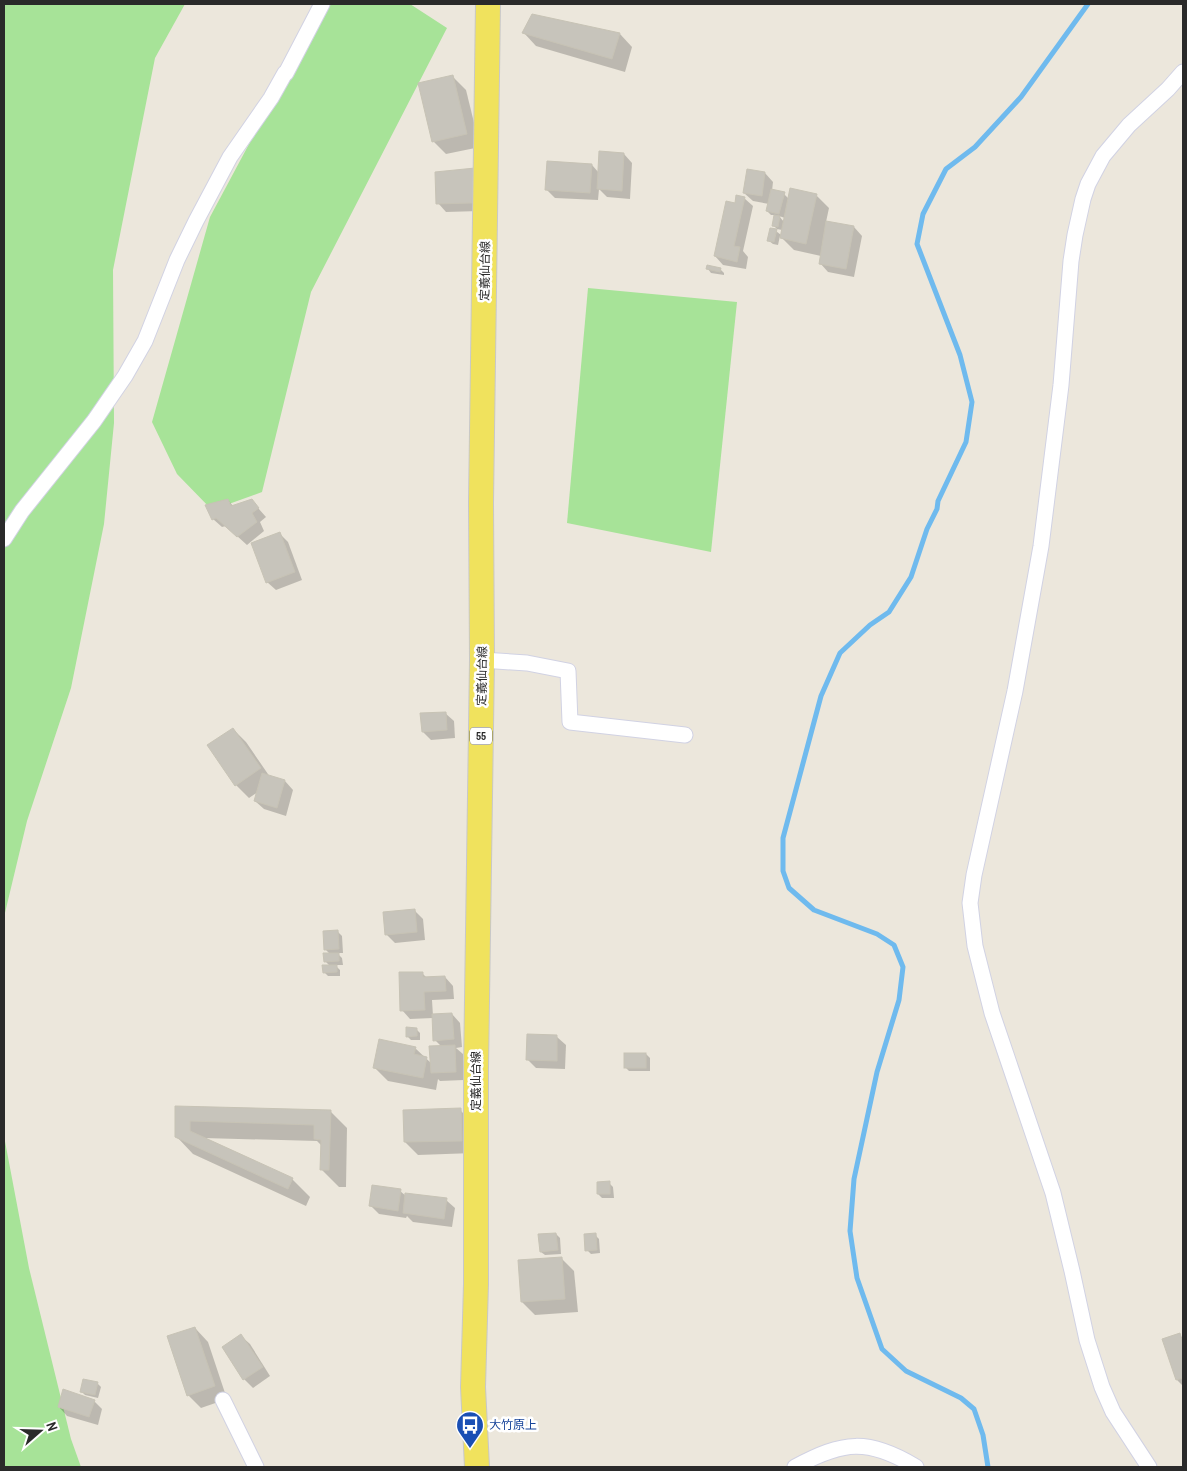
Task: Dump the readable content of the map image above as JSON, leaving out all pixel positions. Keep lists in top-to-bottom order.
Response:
{
  "streets": {
    "main road": ["定義仙台線", "55"]
  },
  "places": {
    "bus stop": ["大竹原上"]
  },
  "north": "right"
}
